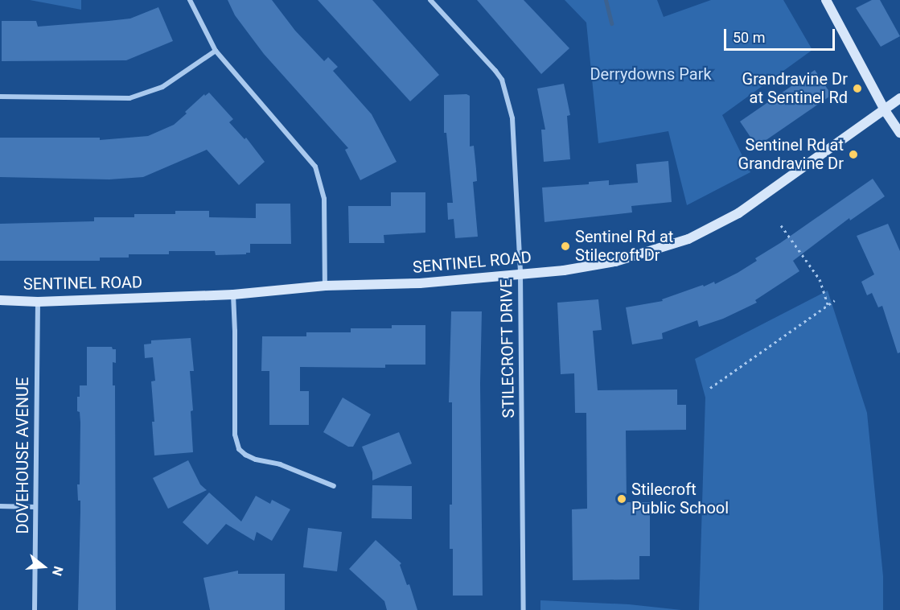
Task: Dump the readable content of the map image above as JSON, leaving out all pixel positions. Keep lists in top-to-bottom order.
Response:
{
  "streets": {
    "street": ["SENTINEL ROAD", "STILECROFT DRIVE", "DOVEHOUSE AVENUE"]
  },
  "crossings": [
    ["SENTINEL ROAD", "STILECROFT DRIVE"],
    ["SENTINEL ROAD", "DOVEHOUSE AVENUE"]
  ],
  "parks": ["Derrydowns Park"],
  "places": [
    "Grandravine Dr at Sentinel Rd",
    "Sentinel Rd at Grandravine Dr",
    "Sentinel Rd at Stilecroft Dr",
    "Stilecroft Public School"
  ],
  "scale_bar": "50 m",
  "north": "right"
}
